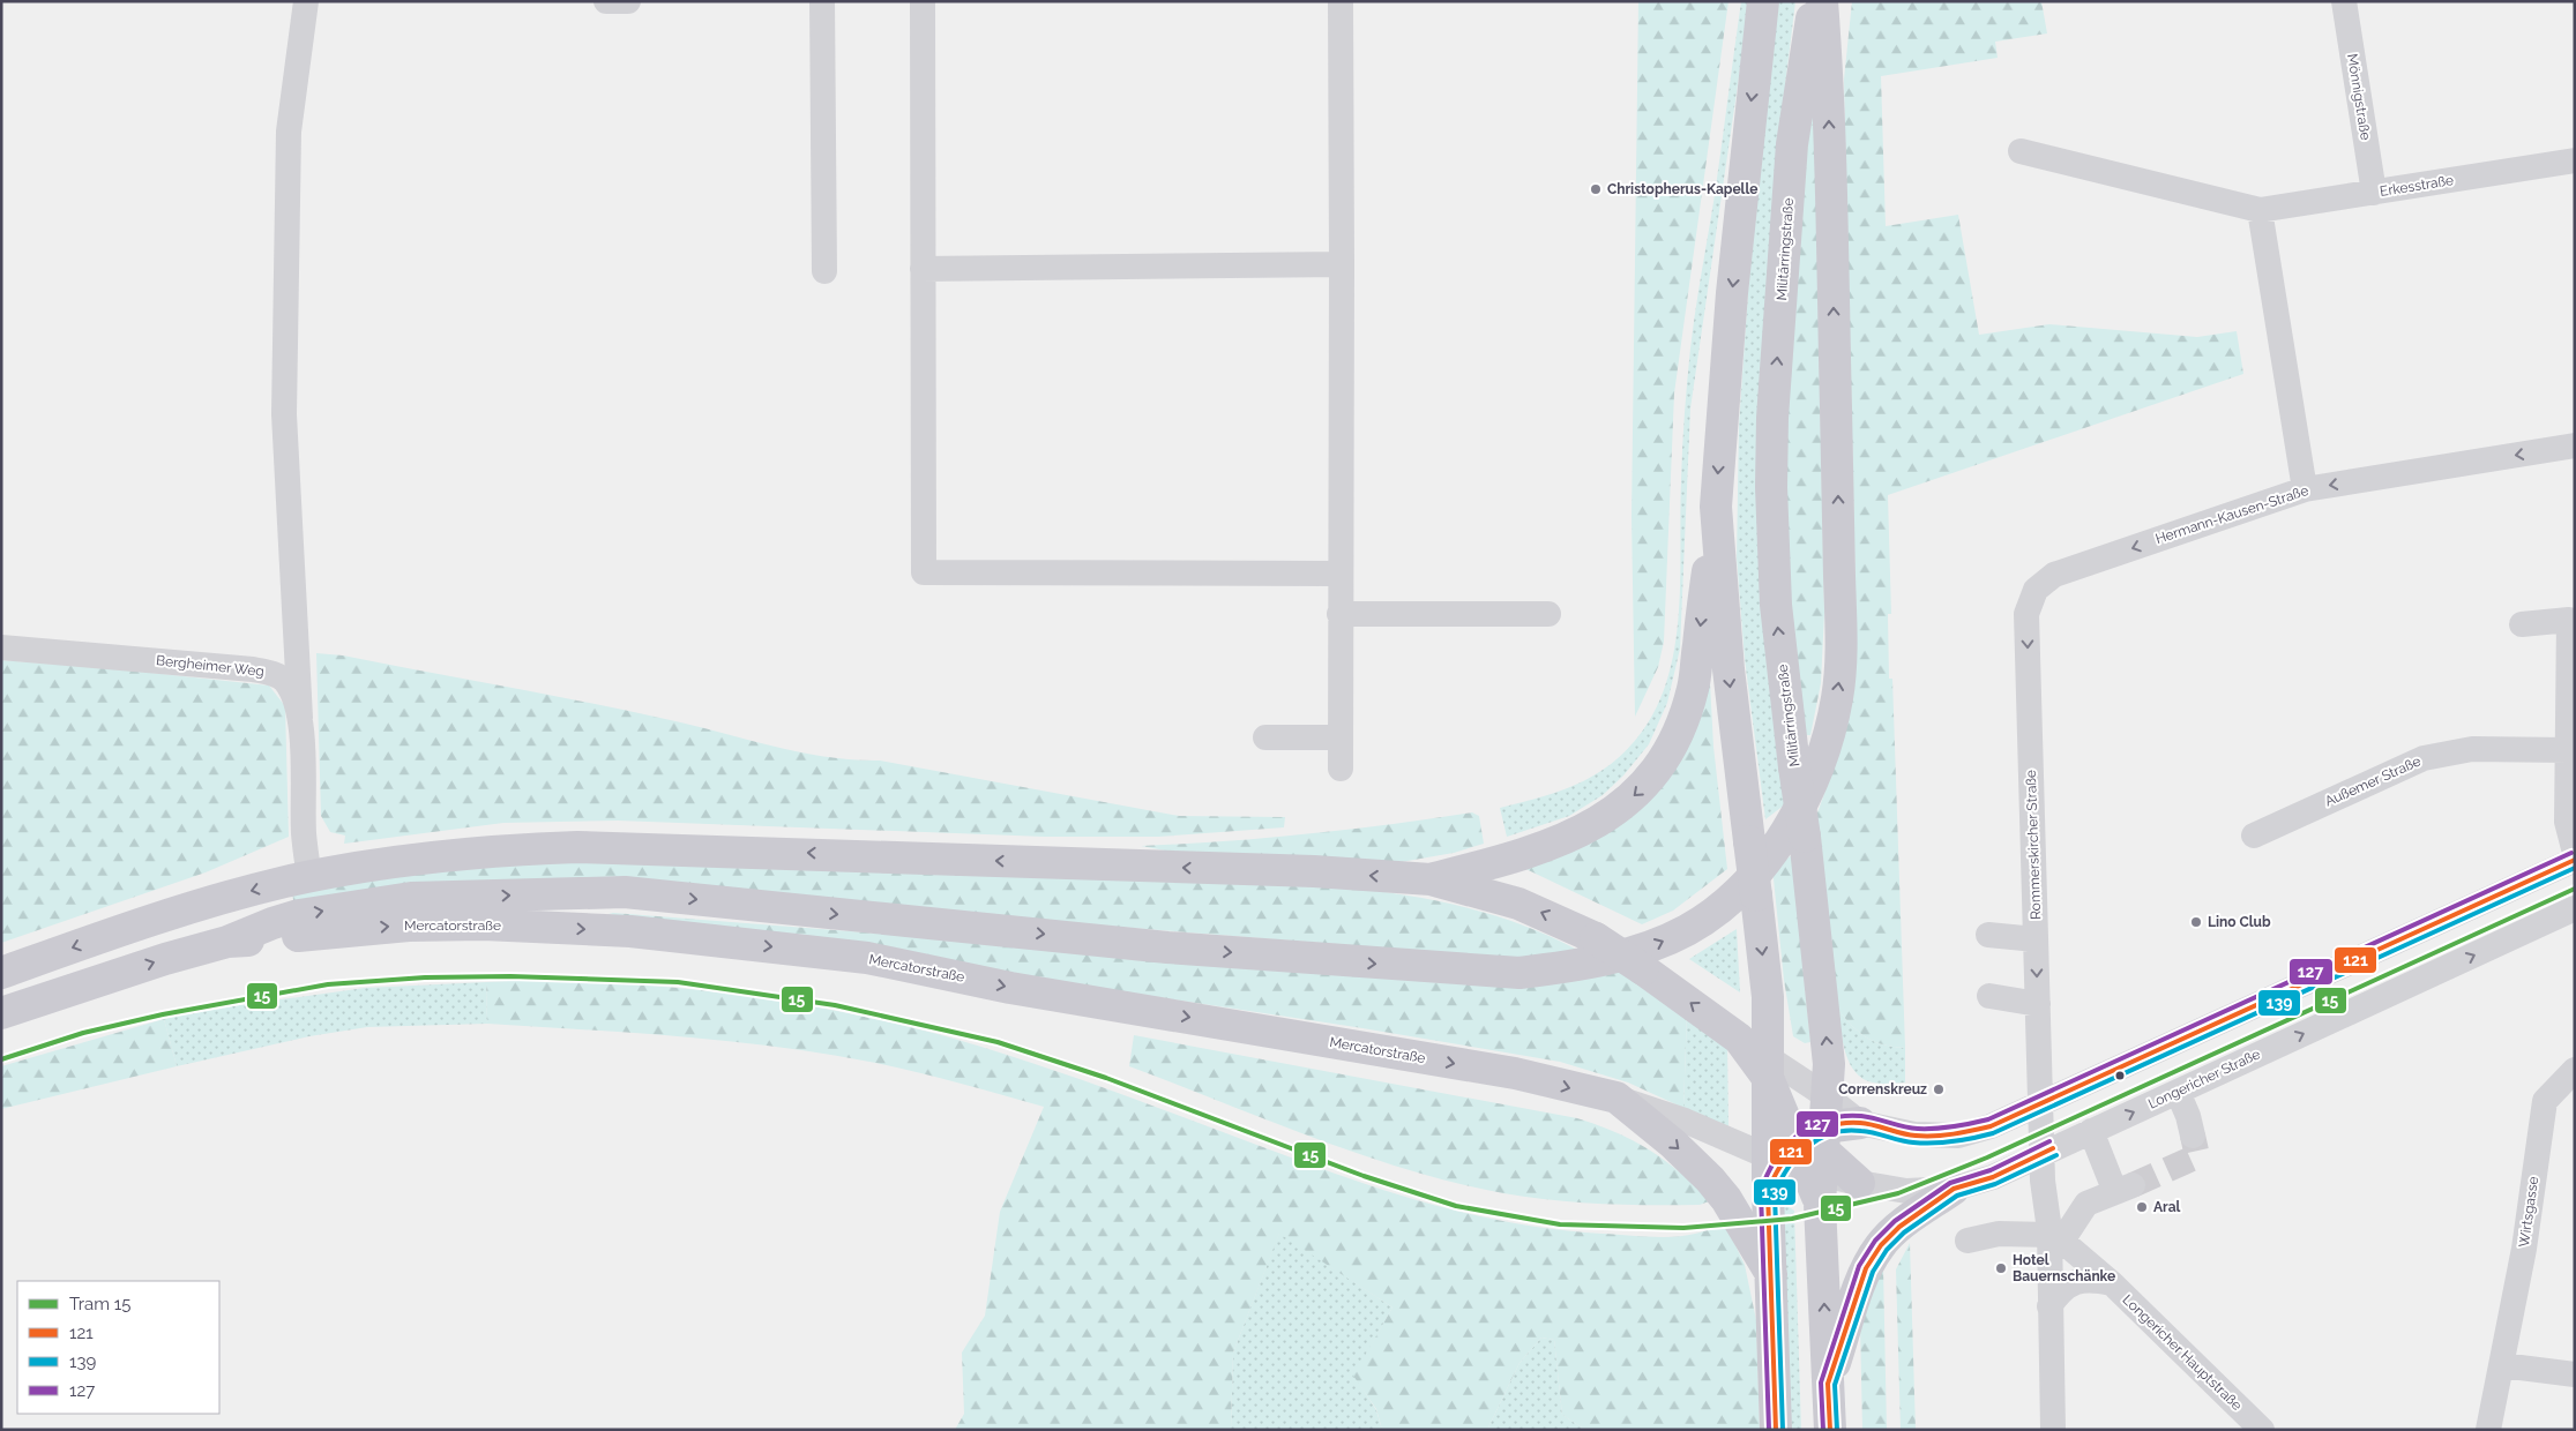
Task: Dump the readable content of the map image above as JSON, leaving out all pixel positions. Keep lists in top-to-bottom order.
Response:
{
  "streets": {
    "main road": ["Militärringstraße", "Mercatorstraße"],
    "street": [
      "Mönnigstraße",
      "Erkesstraße",
      "Hermann-Kausen-Straße",
      "Bergheimer Weg",
      "Außemer Straße",
      "Rommerskircher Straße",
      "Longericher Straße",
      "Wirtsgasse",
      "Longericher Hauptstraße"
    ]
  },
  "crossings": [
    ["Mönnigstraße", "Erkesstraße"],
    ["Militärringstraße", "Mercatorstraße"],
    ["Hermann-Kausen-Straße", "Rommerskircher Straße"],
    ["Rommerskircher Straße", "Longericher Straße"],
    ["Rommerskircher Straße", "Longericher Hauptstraße"]
  ],
  "one_way": ["Hermann-Kausen-Straße", "Rommerskircher Straße"],
  "places": [
    "Christopherus-Kapelle",
    "Lino Club",
    "Correnskreuz",
    "Aral",
    "Hotel Bauernschänke"
  ],
  "lines": [
    "transit line 127",
    "transit line 121",
    "transit line 139",
    "tram line 15"
  ],
  "legend": [
    "Tram 15",
    "121",
    "139",
    "127"
  ]
}
